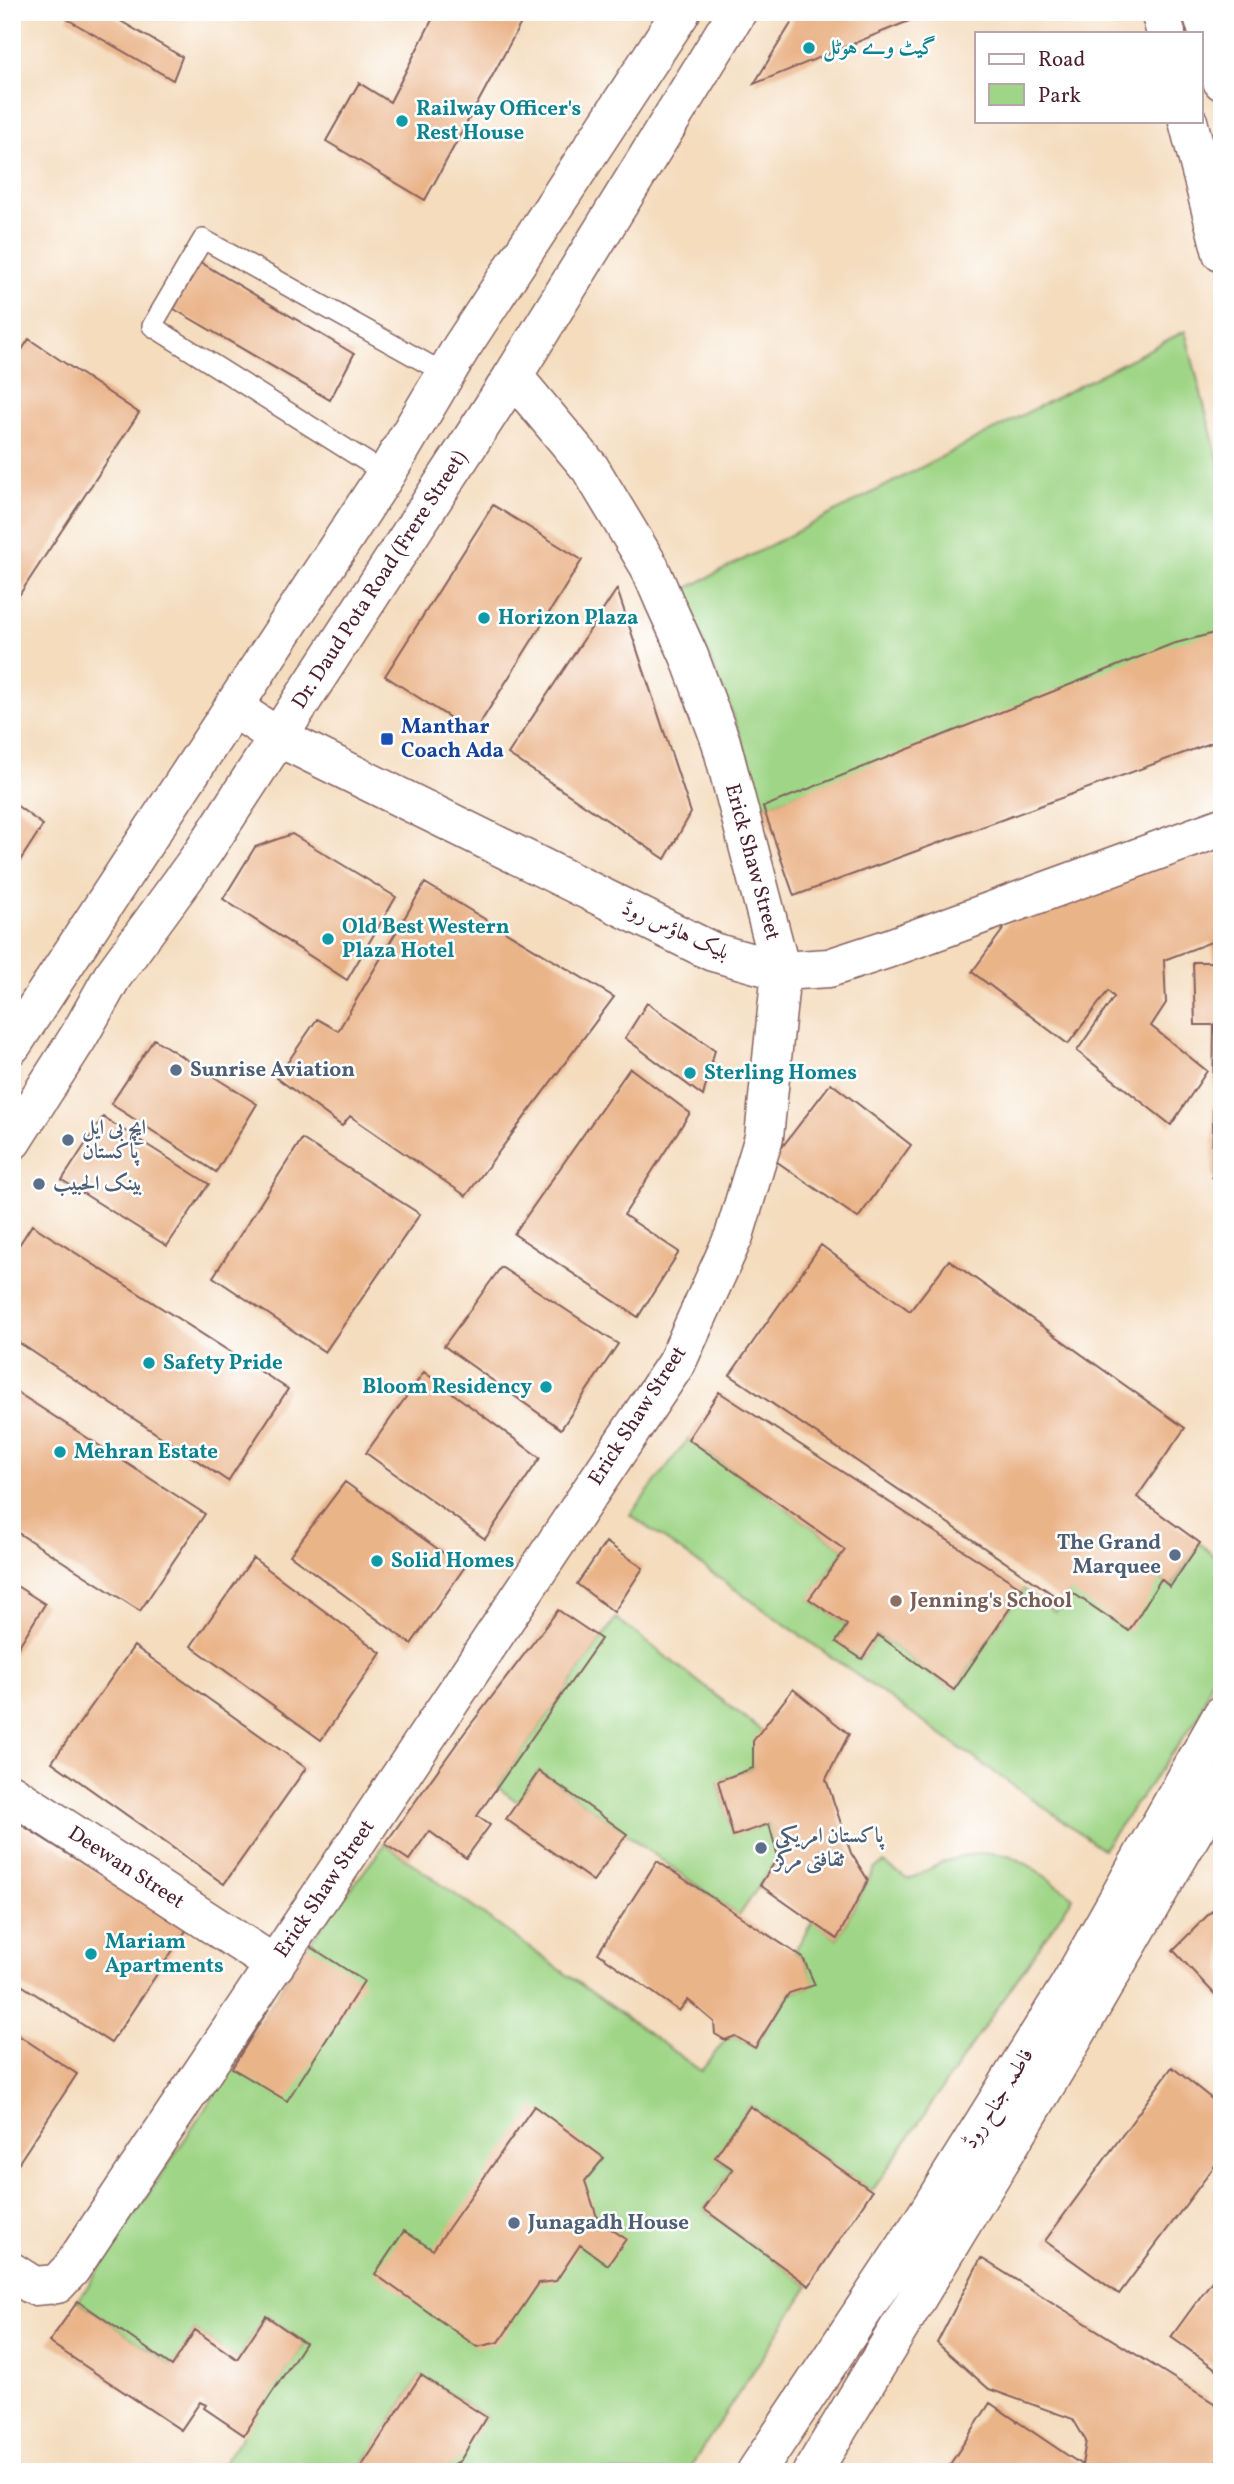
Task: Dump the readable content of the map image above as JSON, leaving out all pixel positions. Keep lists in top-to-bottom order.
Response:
{
  "streets": {
    "main road": [
      "Dr. Daud Pota Road (Frere Street)",
      "Erick Shaw Street",
      "بلیک ہاؤس روڈ",
      "Deewan Street",
      "فاطمہ جناح روڈ"
    ]
  },
  "crossings": [
    ["Dr. Daud Pota Road (Frere Street)", "Erick Shaw Street"],
    ["Dr. Daud Pota Road (Frere Street)", "بلیک ہاؤس روڈ"],
    ["Erick Shaw Street", "بلیک ہاؤس روڈ"],
    ["Erick Shaw Street", "Deewan Street"]
  ],
  "places": {
    "other": [
      "گیٹ وے ہوٹل",
      "Railway Officer's Rest House",
      "Horizon Plaza",
      "Old Best Western Plaza Hotel",
      "Sunrise Aviation",
      "Sterling Homes",
      "ایچ بی ایل پاکستان",
      "بينک الحبيب",
      "Safety Pride",
      "Bloom Residency",
      "Mehran Estate",
      "The Grand Marquee",
      "Solid Homes",
      "Jenning's School",
      "پاکستان امریکی ثقافتی مرکز",
      "Mariam Apartments",
      "Junagadh House"
    ],
    "transit": ["Manthar Coach Ada"]
  },
  "legend": ["Road", "Park"]
}
